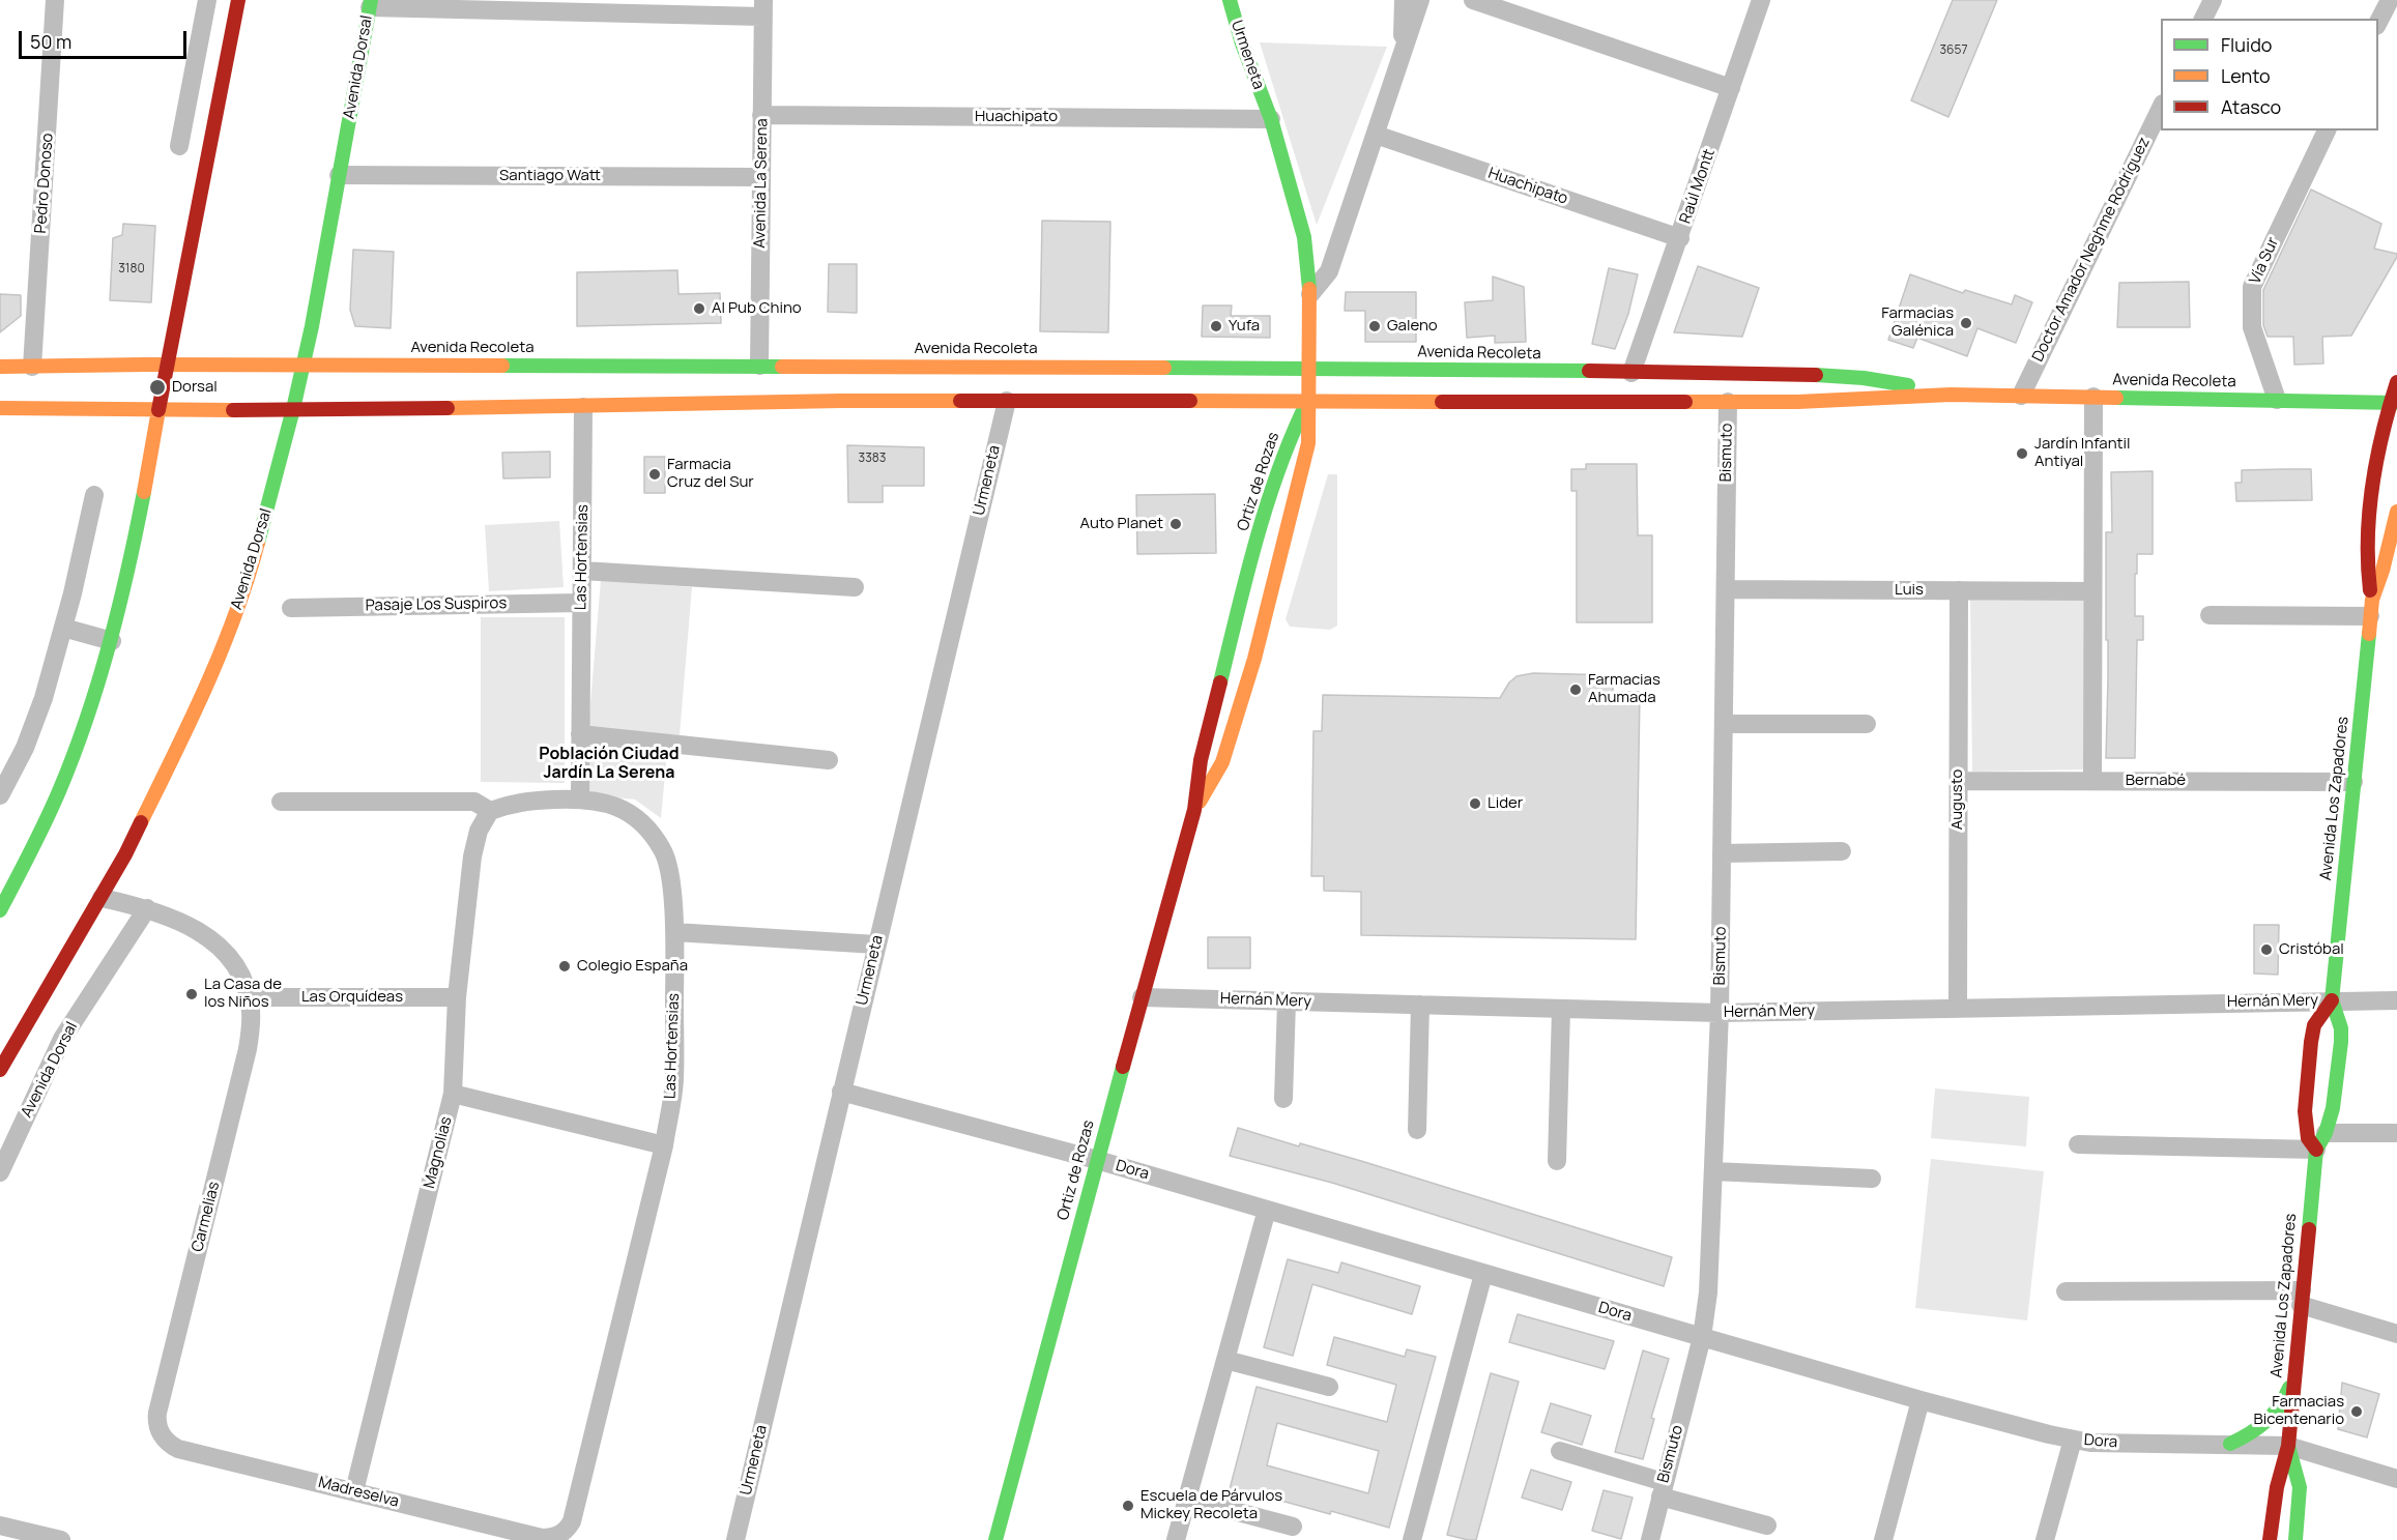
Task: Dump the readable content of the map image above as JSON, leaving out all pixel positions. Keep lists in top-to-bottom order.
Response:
{
  "streets": {
    "main road": [
      "Urmeneta",
      "Avenida Dorsal",
      "Avenida Recoleta",
      "Ortiz de Rozas",
      "Avenida Los Zapadores"
    ],
    "street": [
      "Huachipato",
      "Santiago Watt",
      "Pedro Donoso",
      "Avenida La Serena",
      "Raúl Montt",
      "Doctor Amador Neghme Rodríguez",
      "Vía Sur",
      "Bismuto",
      "Las Hortensias",
      "Luis",
      "Pasaje Los Suspiros",
      "Bernabé",
      "Augusto",
      "Las Orquídeas",
      "Hernán Mery",
      "Magnolias",
      "Dora",
      "Carmelias",
      "Madreselva"
    ]
  },
  "crossings": [
    ["Urmeneta", "Huachipato"],
    ["Urmeneta", "Avenida Recoleta"],
    ["Urmeneta", "Ortiz de Rozas"],
    ["Urmeneta", "Dora"],
    ["Avenida Dorsal", "Santiago Watt"],
    ["Avenida Dorsal", "Avenida Recoleta"],
    ["Huachipato", "Avenida La Serena"],
    ["Huachipato", "Raúl Montt"],
    ["Santiago Watt", "Avenida La Serena"],
    ["Pedro Donoso", "Avenida Recoleta"],
    ["Avenida La Serena", "Avenida Recoleta"],
    ["Raúl Montt", "Avenida Recoleta"],
    ["Doctor Amador Neghme Rodríguez", "Avenida Recoleta"],
    ["Vía Sur", "Avenida Recoleta"],
    ["Avenida Recoleta", "Bismuto"],
    ["Avenida Recoleta", "Ortiz de Rozas"],
    ["Avenida Recoleta", "Las Hortensias"],
    ["Avenida Recoleta", "Avenida Los Zapadores"],
    ["Bismuto", "Luis"],
    ["Bismuto", "Hernán Mery"],
    ["Bismuto", "Dora"],
    ["Ortiz de Rozas", "Hernán Mery"],
    ["Ortiz de Rozas", "Dora"],
    ["Las Hortensias", "Pasaje Los Suspiros"],
    ["Las Hortensias", "Madreselva"],
    ["Luis", "Augusto"],
    ["Bernabé", "Avenida Los Zapadores"],
    ["Bernabé", "Augusto"],
    ["Avenida Los Zapadores", "Hernán Mery"],
    ["Avenida Los Zapadores", "Dora"],
    ["Augusto", "Hernán Mery"],
    ["Las Orquídeas", "Magnolias"],
    ["Las Orquídeas", "Carmelias"],
    ["Magnolias", "Madreselva"],
    ["Carmelias", "Madreselva"]
  ],
  "districts": ["Población Ciudad Jardín La Serena"],
  "places": [
    "Al Pub Chino",
    "Farmacias Galénica",
    "Yufa",
    "Galeno",
    "Dorsal",
    "Jardín Infantil Antiyal",
    "Farmacia Cruz del Sur",
    "Auto Planet",
    "Farmacias Ahumada",
    "Lider",
    "Cristóbal",
    "Colegio España",
    "La Casa de los Niños",
    "Farmacias Bicentenario",
    "Escuela de Párvulos Mickey Recoleta"
  ],
  "house_numbers": ["3657", "3180", "3383"],
  "legend": ["Fluido", "Lento", "Atasco"],
  "scale_bar": "50 m"
}
